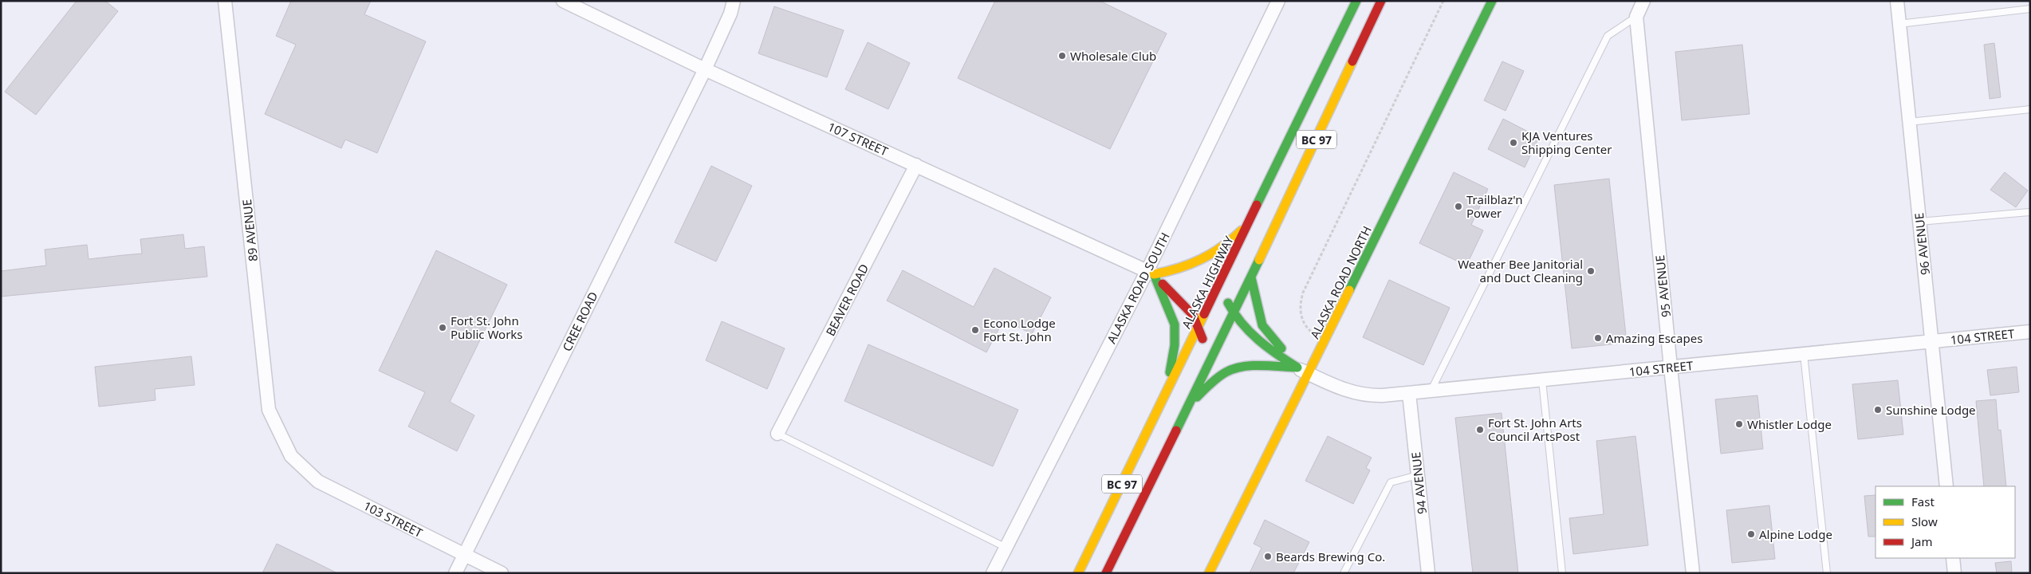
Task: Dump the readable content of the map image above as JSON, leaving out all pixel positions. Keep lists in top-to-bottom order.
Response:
{
  "streets": {
    "main road": ["BC 97", "ALASKA HIGHWAY", "ALASKA ROAD NORTH"],
    "street": [
      "107 STREET",
      "89 AVENUE",
      "96 AVENUE",
      "95 AVENUE",
      "ALASKA ROAD SOUTH",
      "BEAVER ROAD",
      "CREE ROAD",
      "104 STREET",
      "94 AVENUE",
      "103 STREET"
    ]
  },
  "crossings": [
    ["107 STREET", "ALASKA ROAD SOUTH"],
    ["107 STREET", "BEAVER ROAD"],
    ["107 STREET", "CREE ROAD"],
    ["89 AVENUE", "103 STREET"],
    ["96 AVENUE", "104 STREET"],
    ["ALASKA ROAD NORTH", "104 STREET"],
    ["95 AVENUE", "104 STREET"],
    ["CREE ROAD", "103 STREET"],
    ["104 STREET", "94 AVENUE"]
  ],
  "places": [
    "Wholesale Club",
    "KJA Ventures Shipping Center",
    "Trailblaz'n Power",
    "Weather Bee Janitorial and Duct Cleaning",
    "Fort St. John Public Works",
    "Econo Lodge Fort St. John",
    "Amazing Escapes",
    "Sunshine Lodge",
    "Whistler Lodge",
    "Fort St. John Arts Council ArtsPost",
    "Alpine Lodge",
    "Beards Brewing Co."
  ],
  "legend": ["Fast", "Slow", "Jam"]
}
